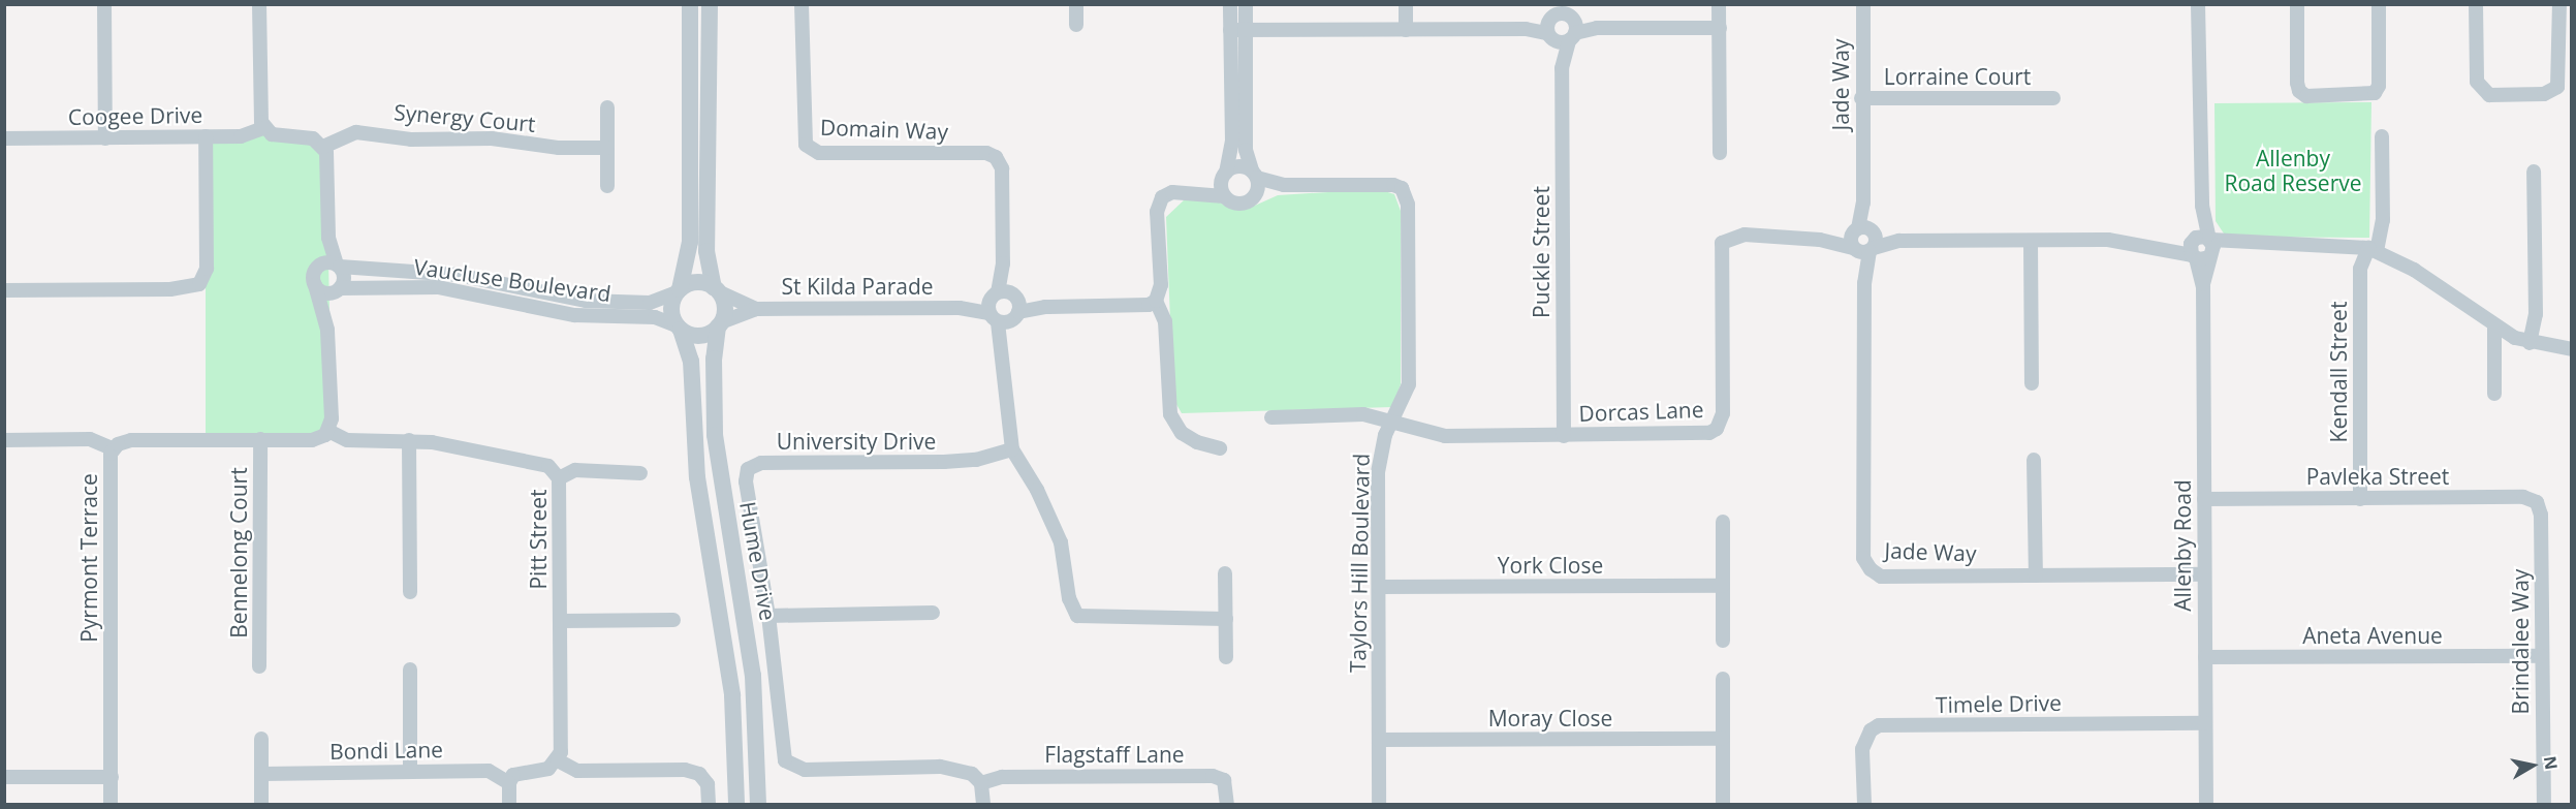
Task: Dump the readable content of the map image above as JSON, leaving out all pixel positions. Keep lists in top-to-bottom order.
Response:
{
  "streets": {
    "street": [
      "Lorraine Court",
      "Jade Way",
      "Coogee Drive",
      "Synergy Court",
      "Domain Way",
      "Puckle Street",
      "Vaucluse Boulevard",
      "St Kilda Parade",
      "Kendall Street",
      "Dorcas Lane",
      "University Drive",
      "Pavleka Street",
      "Pitt Street",
      "Allenby Road",
      "Bennelong Court",
      "Pyrmont Terrace",
      "Hume Drive",
      "Taylors Hill Boulevard",
      "York Close",
      "Aneta Avenue",
      "Brindalee Way",
      "Timele Drive",
      "Moray Close",
      "Bondi Lane",
      "Flagstaff Lane"
    ]
  },
  "crossings": [
    ["Lorraine Court", "Jade Way"],
    ["Jade Way", "Dorcas Lane"],
    ["Jade Way", "Allenby Road"],
    ["Domain Way", "St Kilda Parade"],
    ["Puckle Street", "Dorcas Lane"],
    ["Vaucluse Boulevard", "St Kilda Parade"],
    ["Vaucluse Boulevard", "Hume Drive"],
    ["St Kilda Parade", "Hume Drive"],
    ["Kendall Street", "Pavleka Street"],
    ["Dorcas Lane", "Taylors Hill Boulevard"],
    ["University Drive", "Flagstaff Lane"],
    ["Pavleka Street", "Allenby Road"],
    ["Pavleka Street", "Brindalee Way"],
    ["Pitt Street", "Pyrmont Terrace"],
    ["Allenby Road", "Aneta Avenue"],
    ["Allenby Road", "Timele Drive"],
    ["Bennelong Court", "Pyrmont Terrace"],
    ["Taylors Hill Boulevard", "York Close"],
    ["Taylors Hill Boulevard", "Moray Close"],
    ["Aneta Avenue", "Brindalee Way"]
  ],
  "parks": ["Allenby Road Reserve"],
  "north": "right"
}
